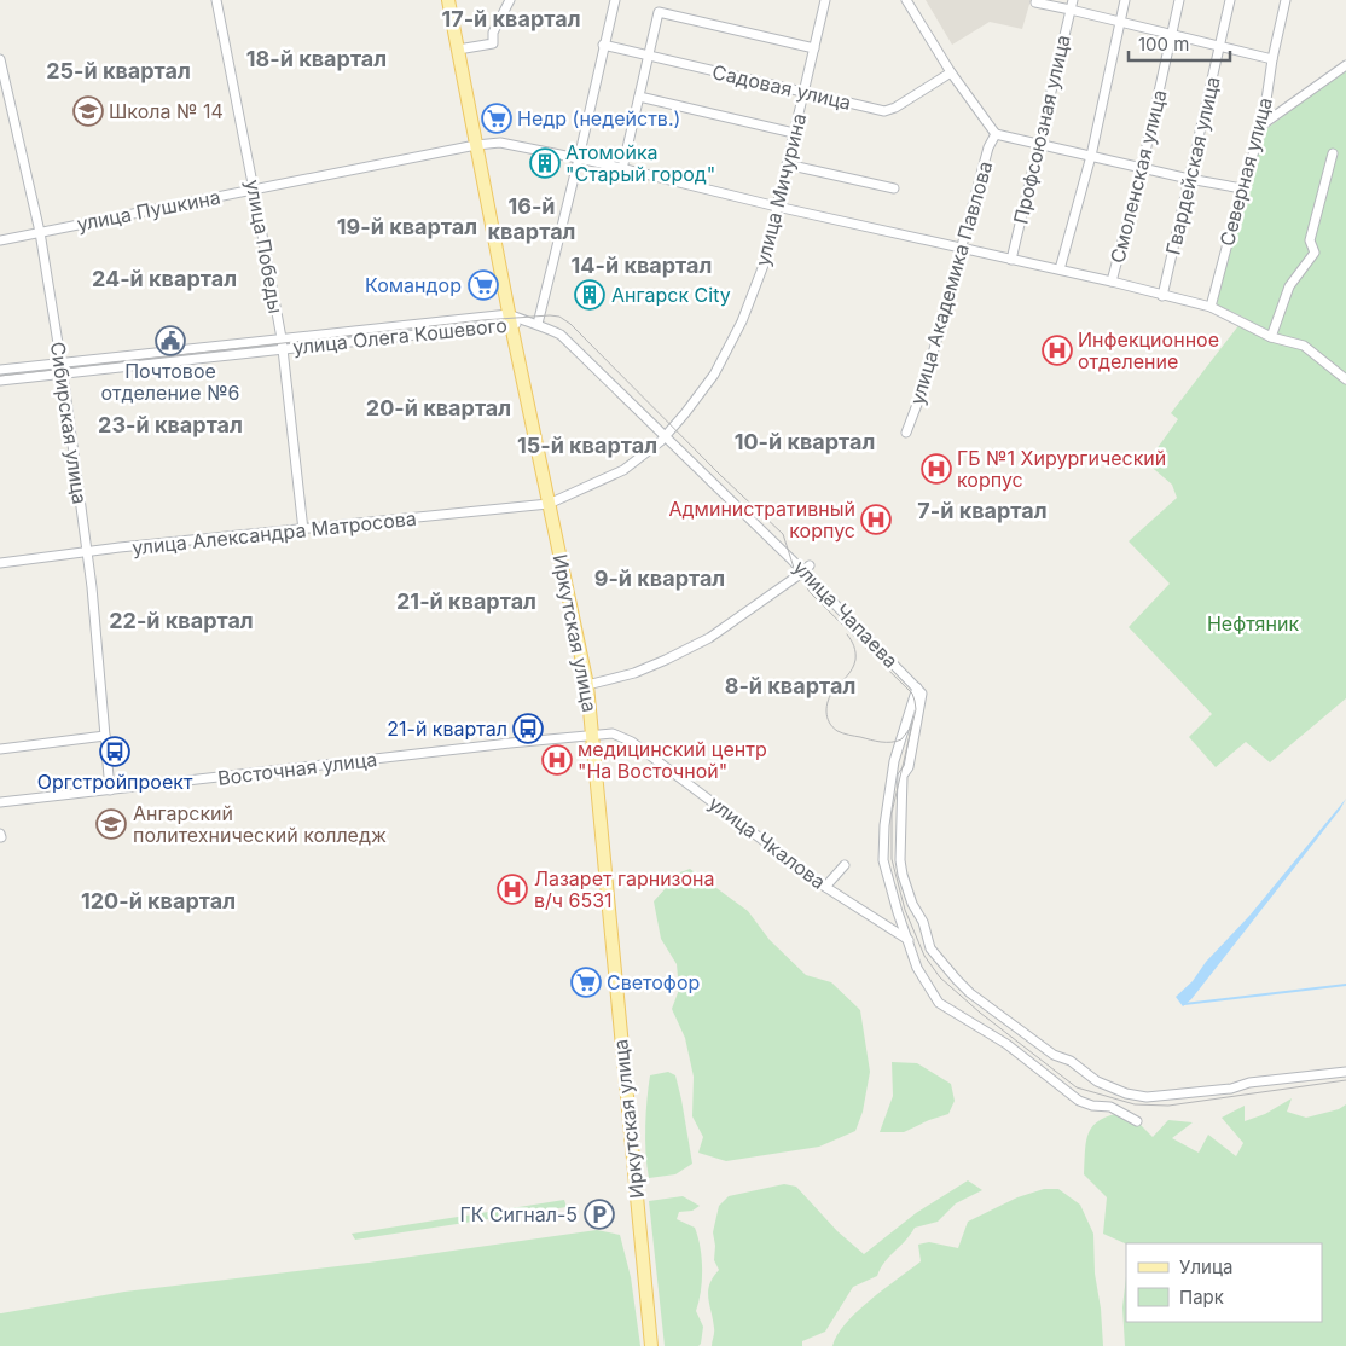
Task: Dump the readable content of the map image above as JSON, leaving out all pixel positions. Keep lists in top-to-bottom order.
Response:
{
  "streets": {
    "main road": ["Иркутская улица"],
    "street": [
      "Садовая улица",
      "Профсоюзная улица",
      "Гвардейская улица",
      "Северная улица",
      "Смоленская улица",
      "улица Мичурина",
      "улица Пушкина",
      "улица Победы",
      "улица Академика Павлова",
      "улица Олега Кошевого",
      "Сибирская улица",
      "улица Александра Матросова",
      "улица Чапаева",
      "Восточная улица",
      "улица Чкалова"
    ]
  },
  "crossings": [
    ["Садовая улица", "улица Мичурина"],
    ["Профсоюзная улица", "улица Пушкина"],
    ["Гвардейская улица", "улица Пушкина"],
    ["Северная улица", "улица Пушкина"],
    ["Смоленская улица", "улица Пушкина"],
    ["улица Мичурина", "улица Пушкина"],
    ["улица Мичурина", "улица Александра Матросова"],
    ["улица Мичурина", "улица Чапаева"],
    ["улица Мичурина", "Иркутская улица"],
    ["улица Пушкина", "улица Победы"],
    ["улица Пушкина", "улица Академика Павлова"],
    ["улица Пушкина", "Сибирская улица"],
    ["улица Пушкина", "Иркутская улица"],
    ["улица Победы", "улица Олега Кошевого"],
    ["улица Победы", "улица Александра Матросова"],
    ["улица Олега Кошевого", "Сибирская улица"],
    ["улица Олега Кошевого", "улица Чапаева"],
    ["улица Олега Кошевого", "Иркутская улица"],
    ["Сибирская улица", "улица Александра Матросова"],
    ["Сибирская улица", "Восточная улица"],
    ["улица Александра Матросова", "Иркутская улица"],
    ["Иркутская улица", "Восточная улица"],
    ["Иркутская улица", "улица Чкалова"],
    ["Восточная улица", "улица Чкалова"]
  ],
  "districts": [
    "17-й квартал",
    "18-й квартал",
    "25-й квартал",
    "16-й квартал",
    "19-й квартал",
    "14-й квартал",
    "24-й квартал",
    "20-й квартал",
    "23-й квартал",
    "10-й квартал",
    "15-й квартал",
    "7-й квартал",
    "9-й квартал",
    "21-й квартал",
    "22-й квартал",
    "8-й квартал",
    "120-й квартал"
  ],
  "parks": ["Нефтяник"],
  "places": {
    "school or university": ["Школа № 14", "Ангарский политехнический колледж"],
    "supermarket": ["Недр (недейств.)", "Командор", "Светофор"],
    "building": ["Атомойка \"Старый город\"", "Ангарск City"],
    "public building": ["Почтовое отделение №6"],
    "hospital": [
      "Инфекционное отделение",
      "ГБ №1 Хирургический корпус",
      "Административный корпус",
      "медицинский центр \"На Восточной\"",
      "Лазарет гарнизона в/ч 6531"
    ],
    "bus stop": ["21-й квартал", "Оргстройпроект"],
    "parking": ["ГК Сигнал-5"]
  },
  "legend": ["Улица", "Парк"],
  "scale_bar": "100 m"
}
